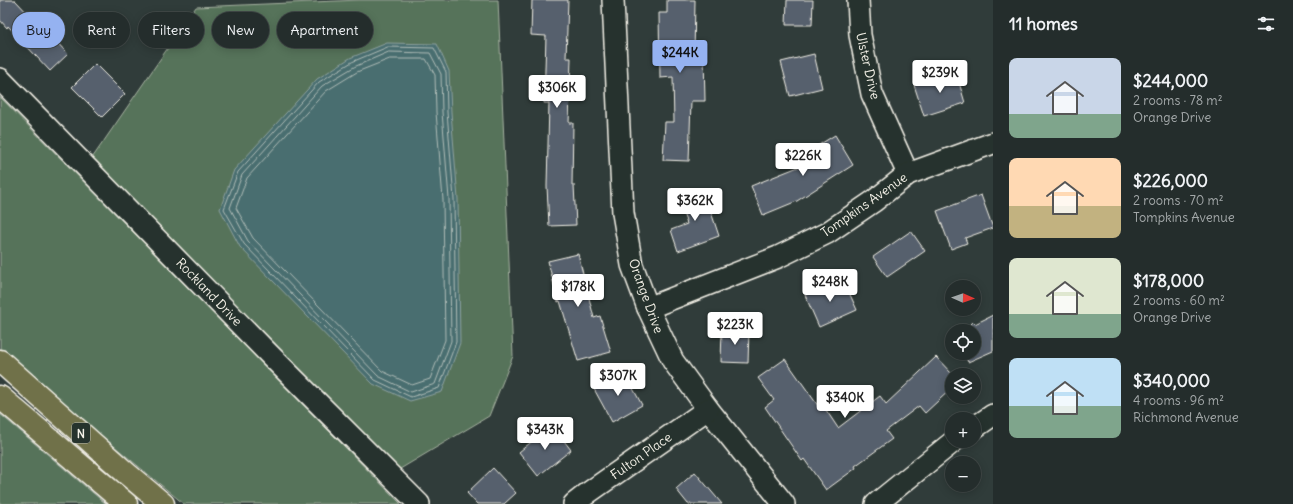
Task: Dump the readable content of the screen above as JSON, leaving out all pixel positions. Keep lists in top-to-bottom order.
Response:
{
  "streets": {
    "highway": ["N"],
    "street": [
      "Ulster Drive",
      "Tompkins Avenue",
      "Rockland Drive",
      "Orange Drive",
      "Fulton Place"
    ]
  },
  "crossings": [
    ["Ulster Drive", "Tompkins Avenue"],
    ["Tompkins Avenue", "Orange Drive"],
    ["Orange Drive", "Fulton Place"]
  ],
  "north": "right",
  "page": {
    "heading": "11 homes",
    "chip": [
      "Buy",
      "Rent",
      "Filters",
      "New",
      "Apartment"
    ],
    "price": [
      "$244K",
      "$239K",
      "$306K",
      "$226K",
      "$362K",
      "$248K",
      "$178K",
      "$223K",
      "$307K",
      "$340K",
      "$343K"
    ],
    "list": [
      {
        "name": "$244,000",
        "note": "2 rooms · 78 m² · Orange Drive"
      },
      {
        "name": "$226,000",
        "note": "2 rooms · 70 m² · Tompkins Avenue"
      },
      {
        "name": "$178,000",
        "note": "2 rooms · 60 m² · Orange Drive"
      },
      {
        "name": "$340,000",
        "note": "4 rooms · 96 m² · Richmond Avenue"
      }
    ],
    "map_buttons": ["+", "−"]
  }
}
